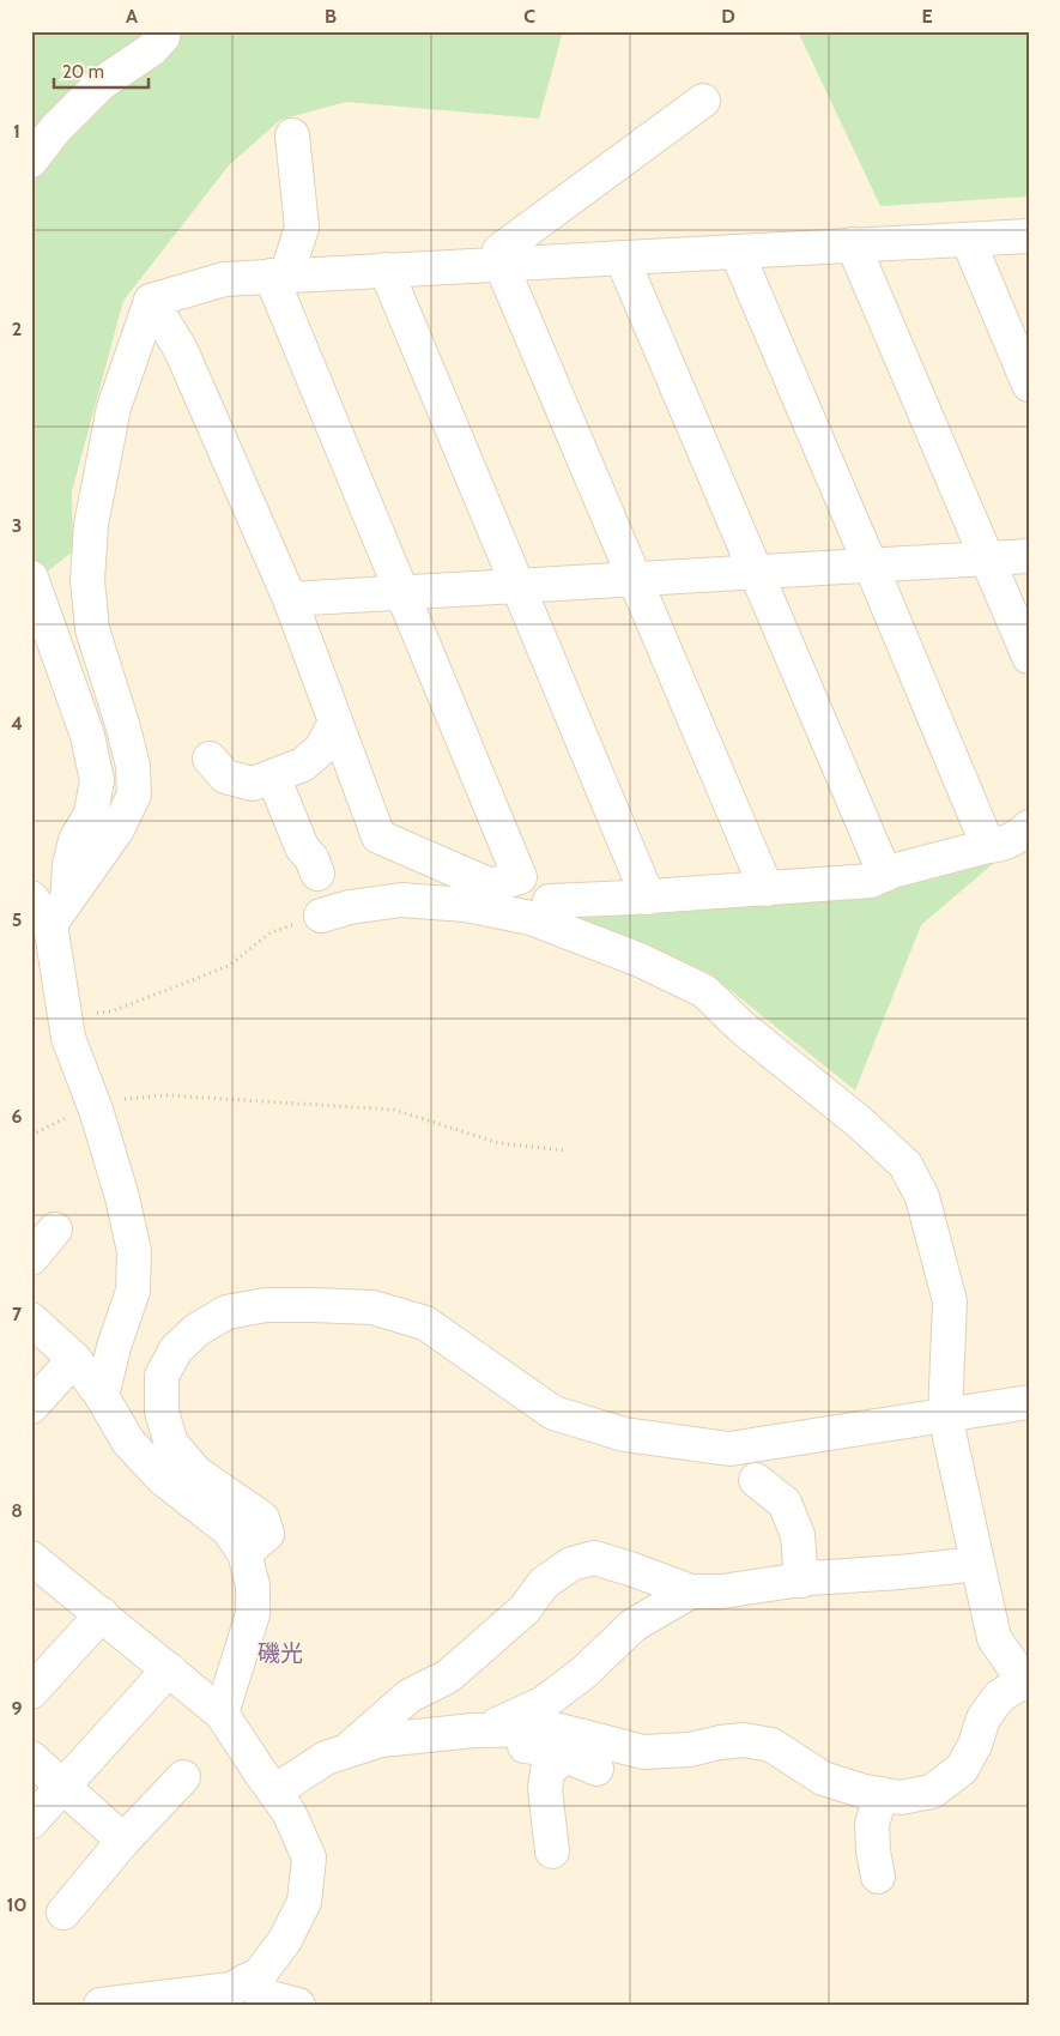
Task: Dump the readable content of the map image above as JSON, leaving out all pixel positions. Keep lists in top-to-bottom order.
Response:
{
  "districts": ["磯光"],
  "scale_bar": "20 m",
  "grid": {
    "columns": [
      "A",
      "B",
      "C",
      "D",
      "E"
    ],
    "rows": [
      "1",
      "2",
      "3",
      "4",
      "5",
      "6",
      "7",
      "8",
      "9",
      "10"
    ]
  }
}
